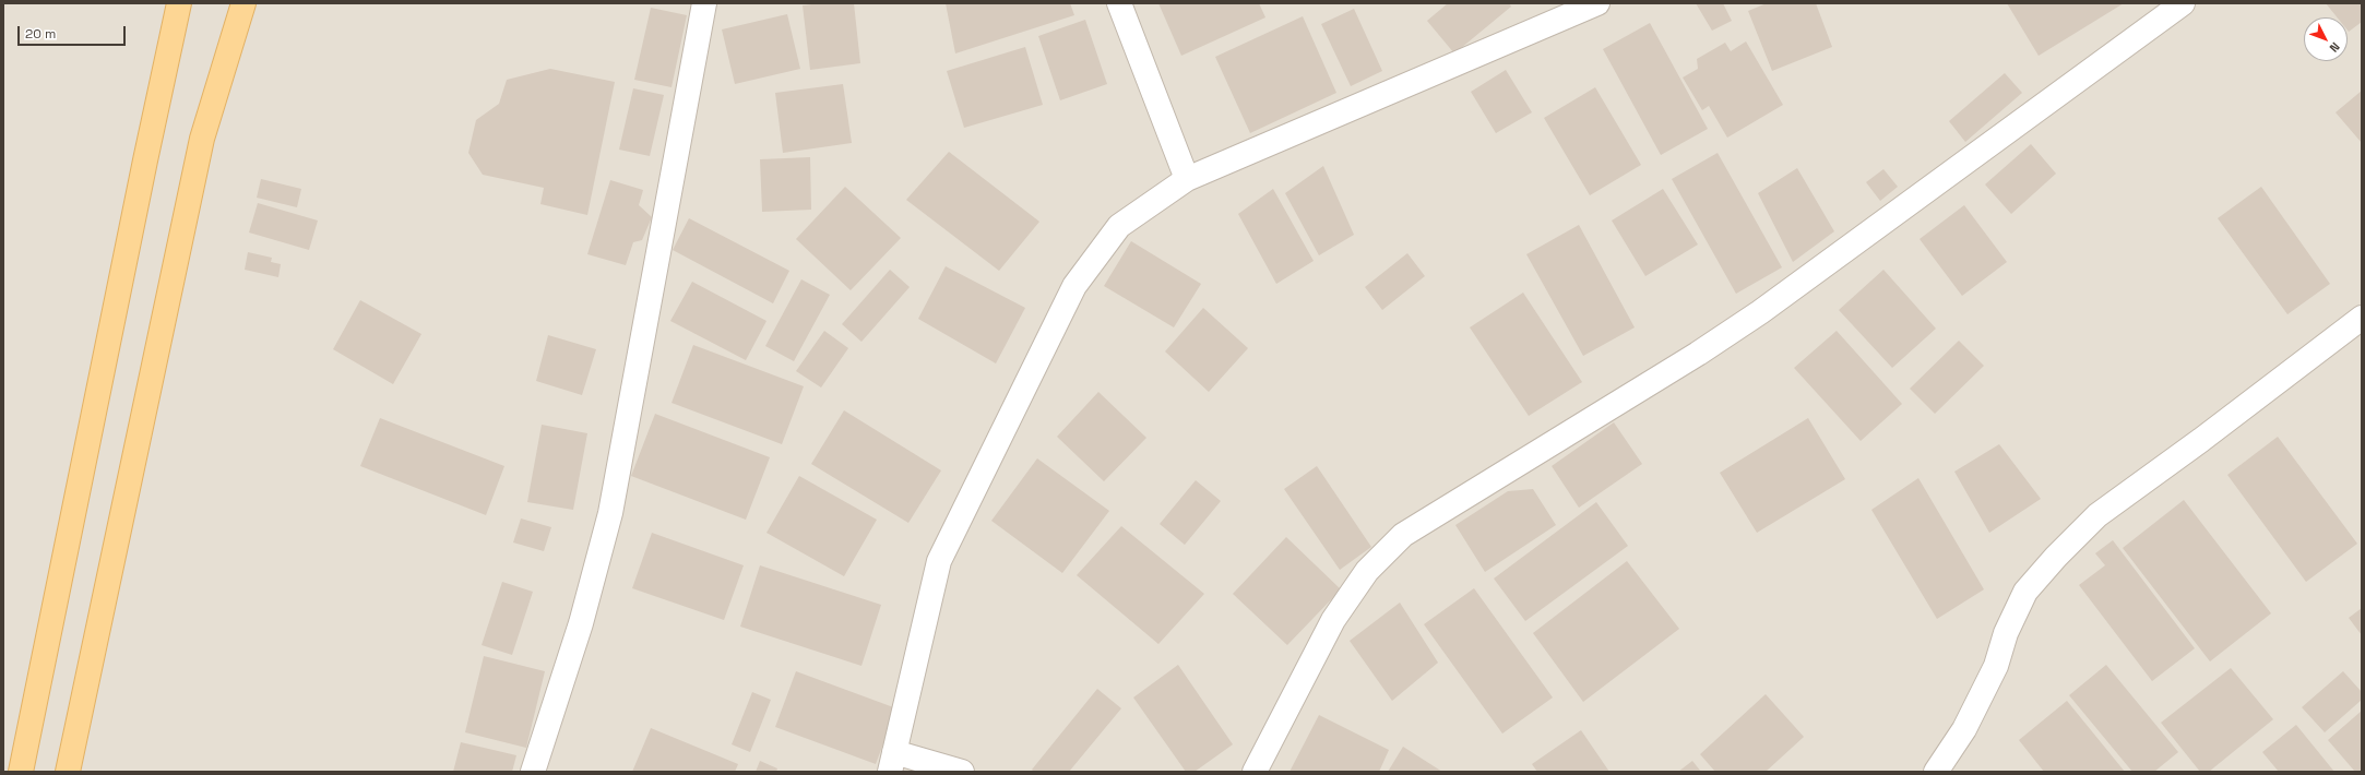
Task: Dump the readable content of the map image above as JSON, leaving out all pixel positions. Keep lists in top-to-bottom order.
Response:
{
  "scale_bar": "20 m",
  "north": "bottom right"
}
